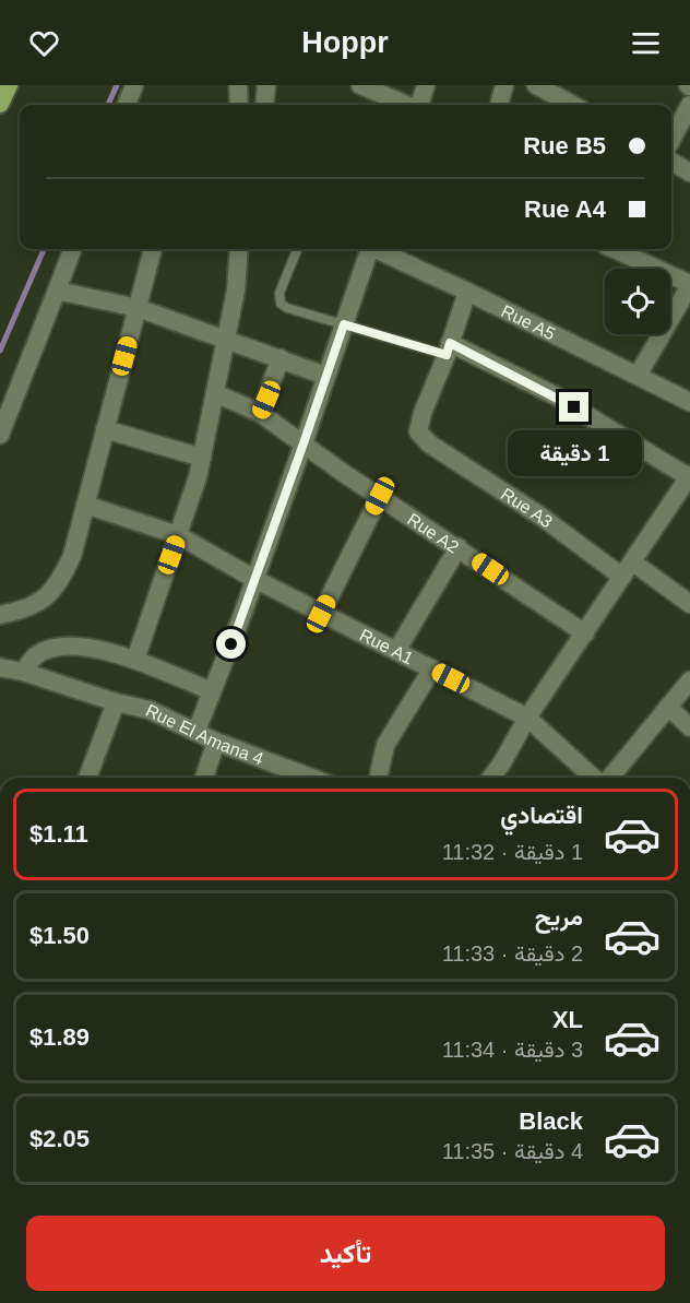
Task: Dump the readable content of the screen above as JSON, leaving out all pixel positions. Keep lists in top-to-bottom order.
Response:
{
  "streets": {
    "street": [
      "Rue A5",
      "Rue A3",
      "Rue A2",
      "Rue A1",
      "Rue El Amana 4"
    ]
  },
  "page": {
    "header": "Hoppr",
    "banner": ["Rue B5", "Rue A4"],
    "bubble": "1 دقيقة",
    "list": [
      {
        "name": "اقتصادي",
        "note": "1 دقيقة · 11:32",
        "value": "$1.11"
      },
      {
        "name": "مريح",
        "note": "2 دقيقة · 11:33",
        "value": "$1.50"
      },
      {
        "name": "XL",
        "note": "3 دقيقة · 11:34",
        "value": "$1.89"
      },
      {
        "name": "Black",
        "note": "4 دقيقة · 11:35",
        "value": "$2.05"
      }
    ],
    "buttons": "تأكيد"
  }
}
